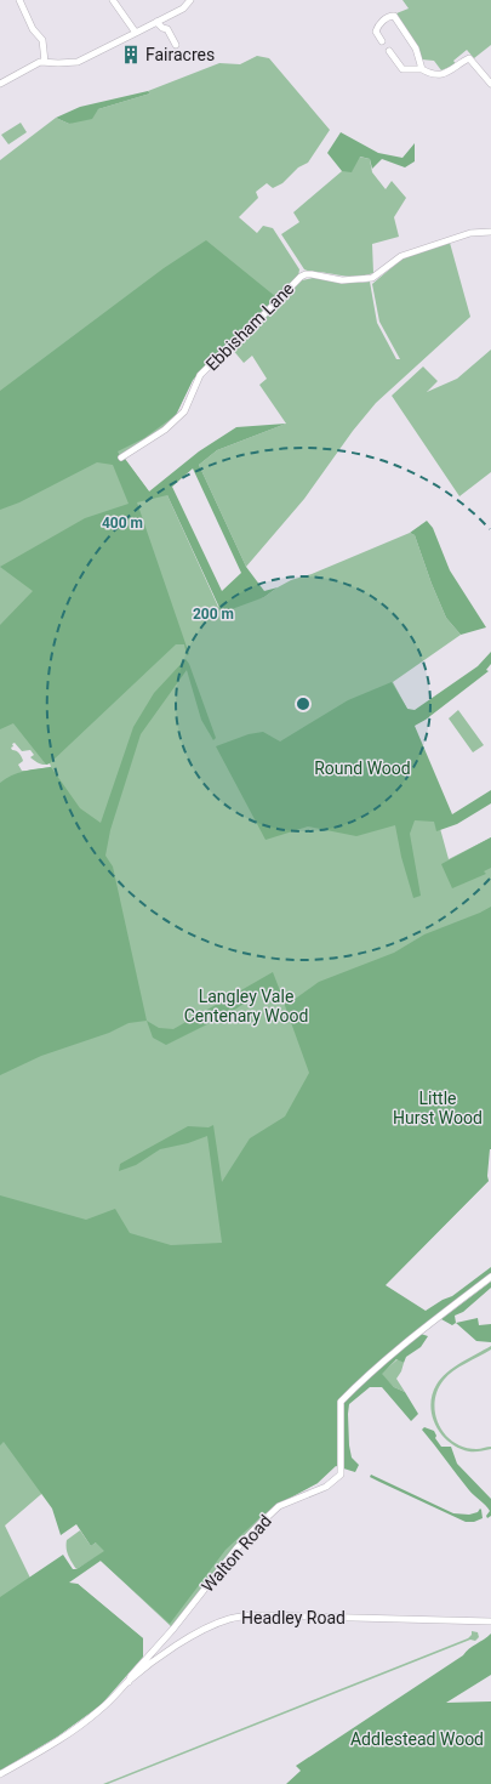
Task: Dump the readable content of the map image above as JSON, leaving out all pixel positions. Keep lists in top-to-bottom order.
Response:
{
  "streets": {
    "street": ["Ebbisham Lane", "Walton Road", "Headley Road"]
  },
  "crossings": [
    ["Walton Road", "Headley Road"]
  ],
  "parks": [
    "Round Wood",
    "Langley Vale Centenary Wood",
    "Little Hurst Wood",
    "Addlestead Wood"
  ],
  "places": {
    "building": ["Fairacres"]
  },
  "rings": ["400 m", "200 m"]
}
